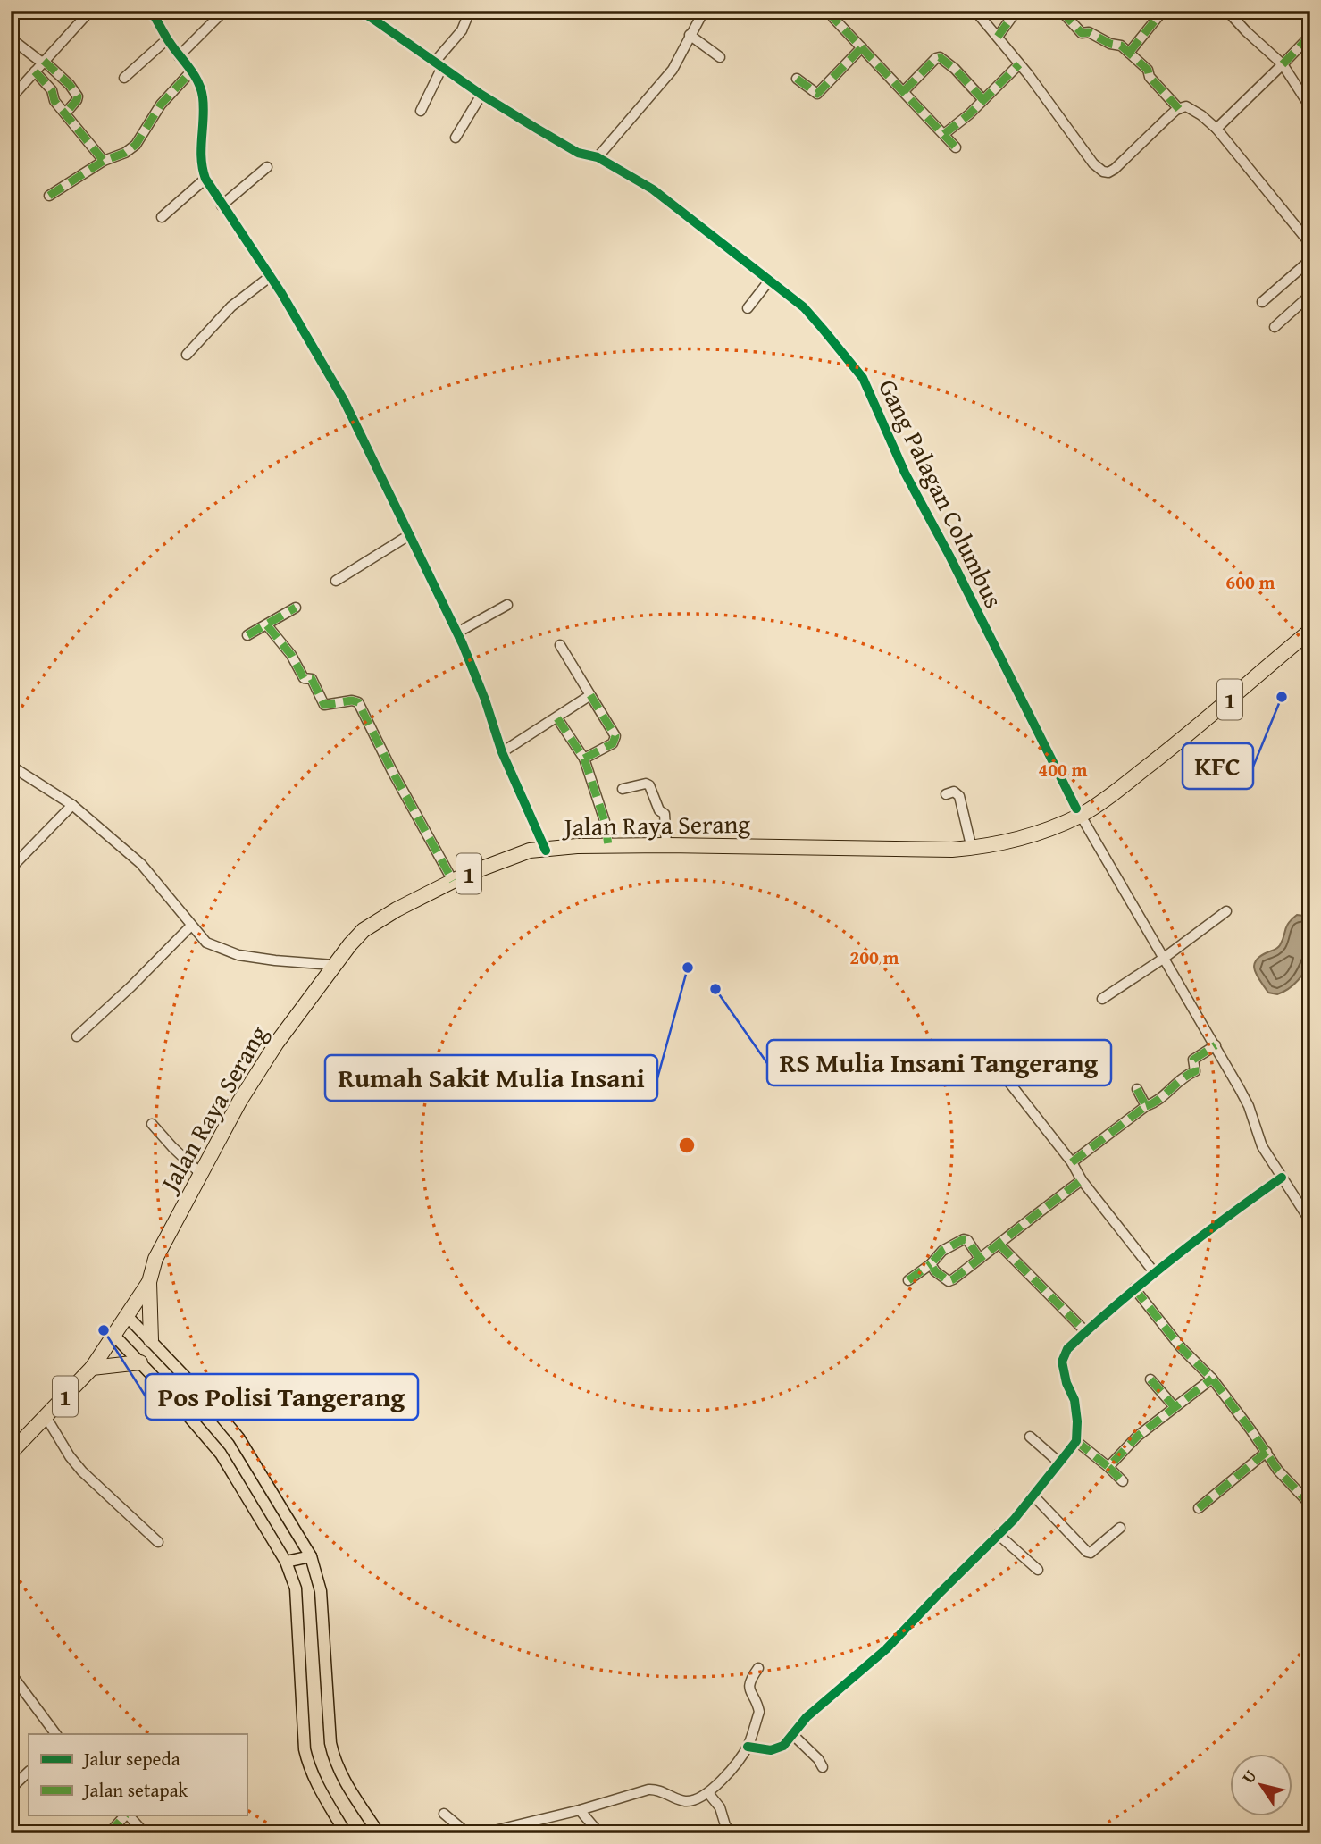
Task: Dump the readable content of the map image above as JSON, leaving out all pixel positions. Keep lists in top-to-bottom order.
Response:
{
  "streets": {
    "highway": ["1", "Jalan Raya Serang"],
    "street": ["Gang Palagan Columbus"]
  },
  "crossings": [
    ["Gang Palagan Columbus", "Jalan Raya Serang"]
  ],
  "places": [
    "KFC",
    "Rumah Sakit Mulia Insani",
    "RS Mulia Insani Tangerang",
    "Pos Polisi Tangerang"
  ],
  "legend": ["Jalur sepeda", "Jalan setapak"],
  "north": "top left",
  "rings": ["600 m", "400 m", "200 m"]
}
